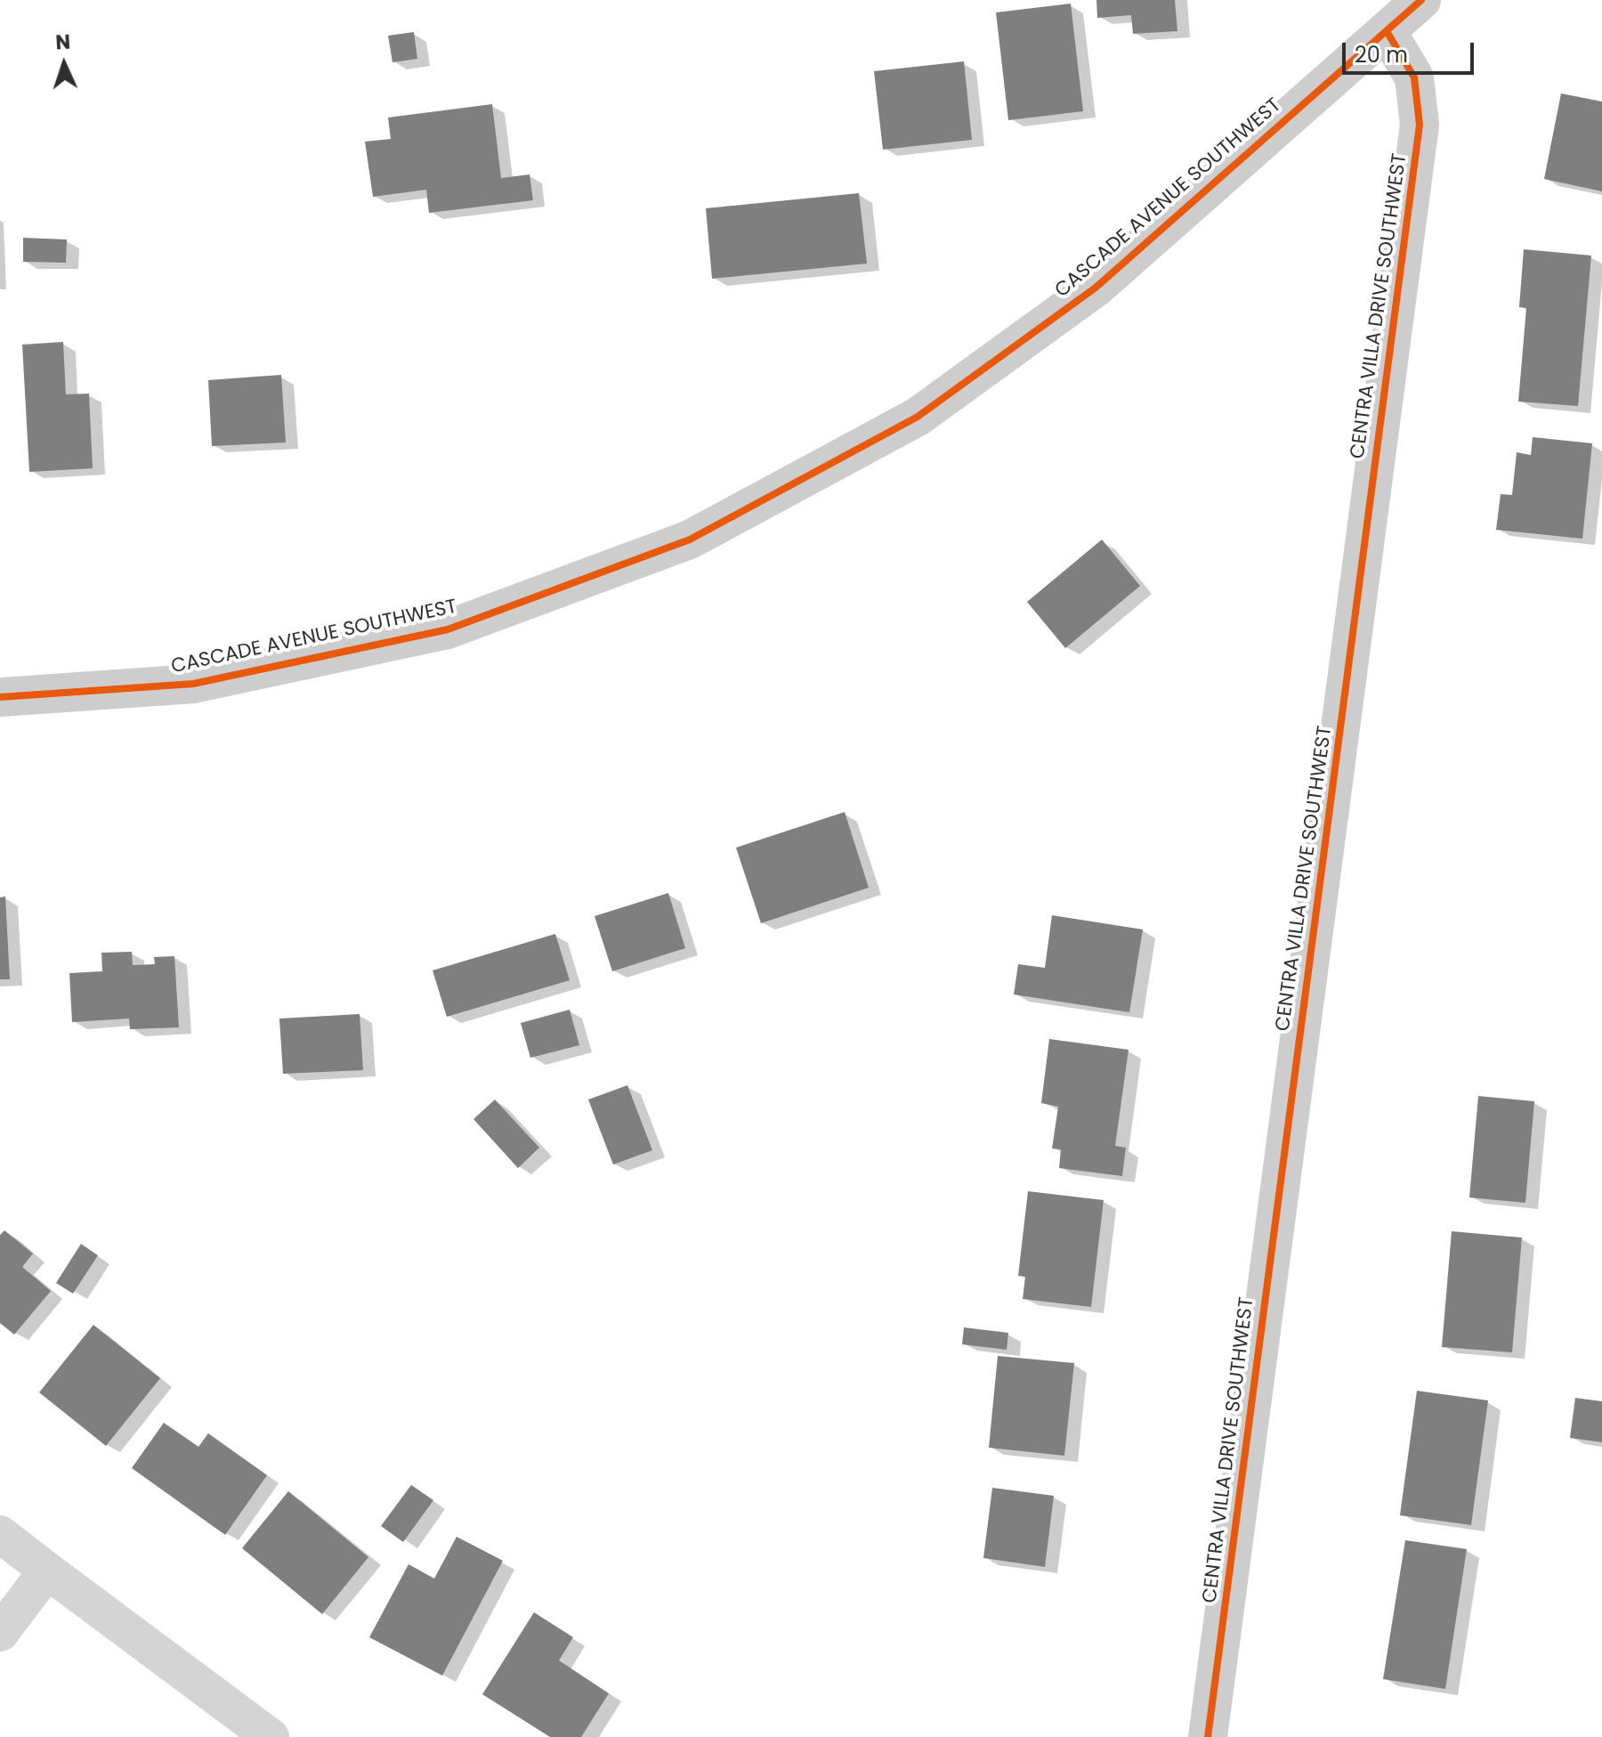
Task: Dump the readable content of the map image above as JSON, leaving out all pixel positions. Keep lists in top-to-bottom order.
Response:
{
  "streets": {
    "street": ["CASCADE AVENUE SOUTHWEST", "CENTRA VILLA DRIVE SOUTHWEST"]
  },
  "crossings": [
    ["CASCADE AVENUE SOUTHWEST", "CENTRA VILLA DRIVE SOUTHWEST"]
  ],
  "scale_bar": "20 m",
  "north": "top"
}
